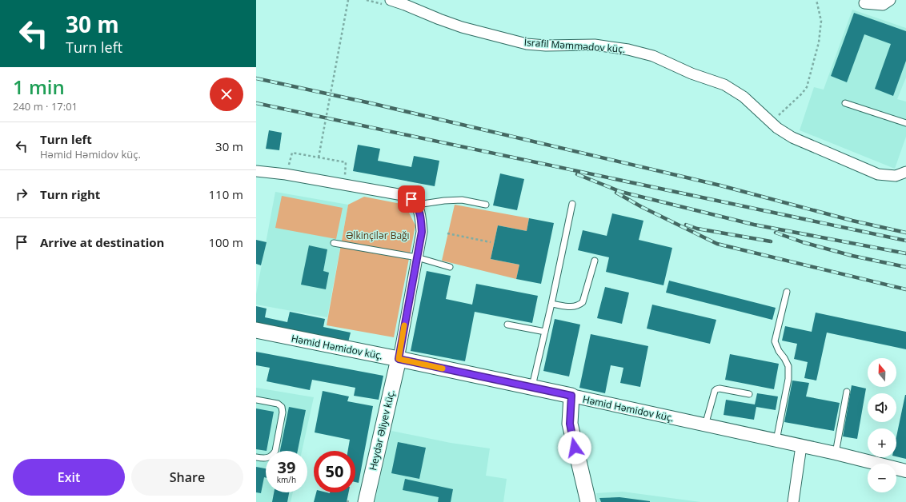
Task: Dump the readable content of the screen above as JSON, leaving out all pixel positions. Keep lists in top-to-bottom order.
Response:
{
  "streets": {
    "main road": ["Həmid Həmidov küç.", "Heydər Əliyev küç."],
    "street": ["İsrafil Məmmədov küç."]
  },
  "crossings": [
    ["Həmid Həmidov küç.", "Heydər Əliyev küç."]
  ],
  "parks": ["Əlkinçilər Bağı"],
  "north": "top",
  "page": {
    "turn": ["30 m", "Turn left"],
    "heading": ["1 min", "240 m · 17:01"],
    "list": [
      {
        "name": "Turn left",
        "note": "Həmid Həmidov küç.",
        "value": "30 m"
      },
      {
        "name": "Turn right",
        "value": "110 m"
      },
      {
        "name": "Arrive at destination",
        "value": "100 m"
      }
    ],
    "map_buttons": ["+", "−"],
    "speed": "39 km/h",
    "limit": "50",
    "buttons": ["Exit", "Share"]
  }
}
